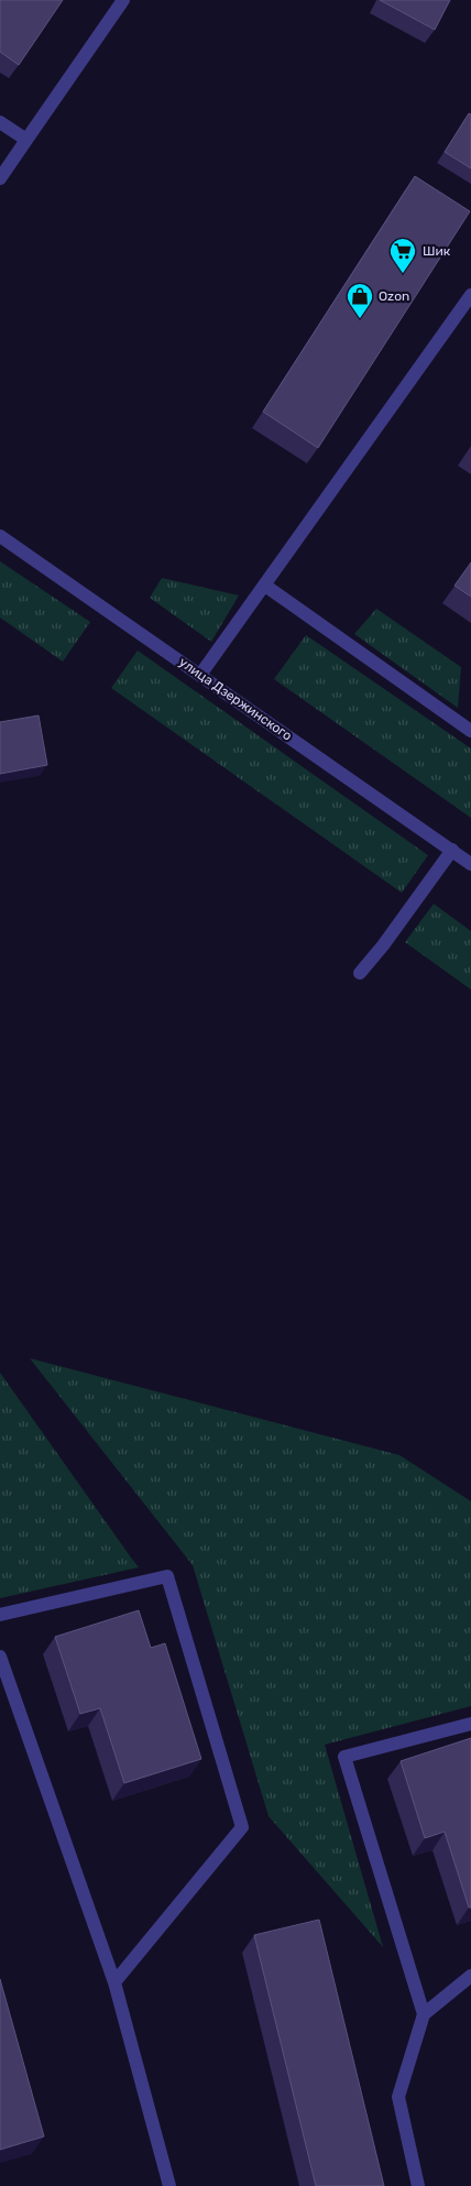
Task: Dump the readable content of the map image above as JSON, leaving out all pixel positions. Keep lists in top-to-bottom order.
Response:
{
  "streets": {
    "street": ["улица Дзержинского"]
  },
  "places": {
    "supermarket": ["Шик"],
    "shop": ["Ozon"]
  }
}
